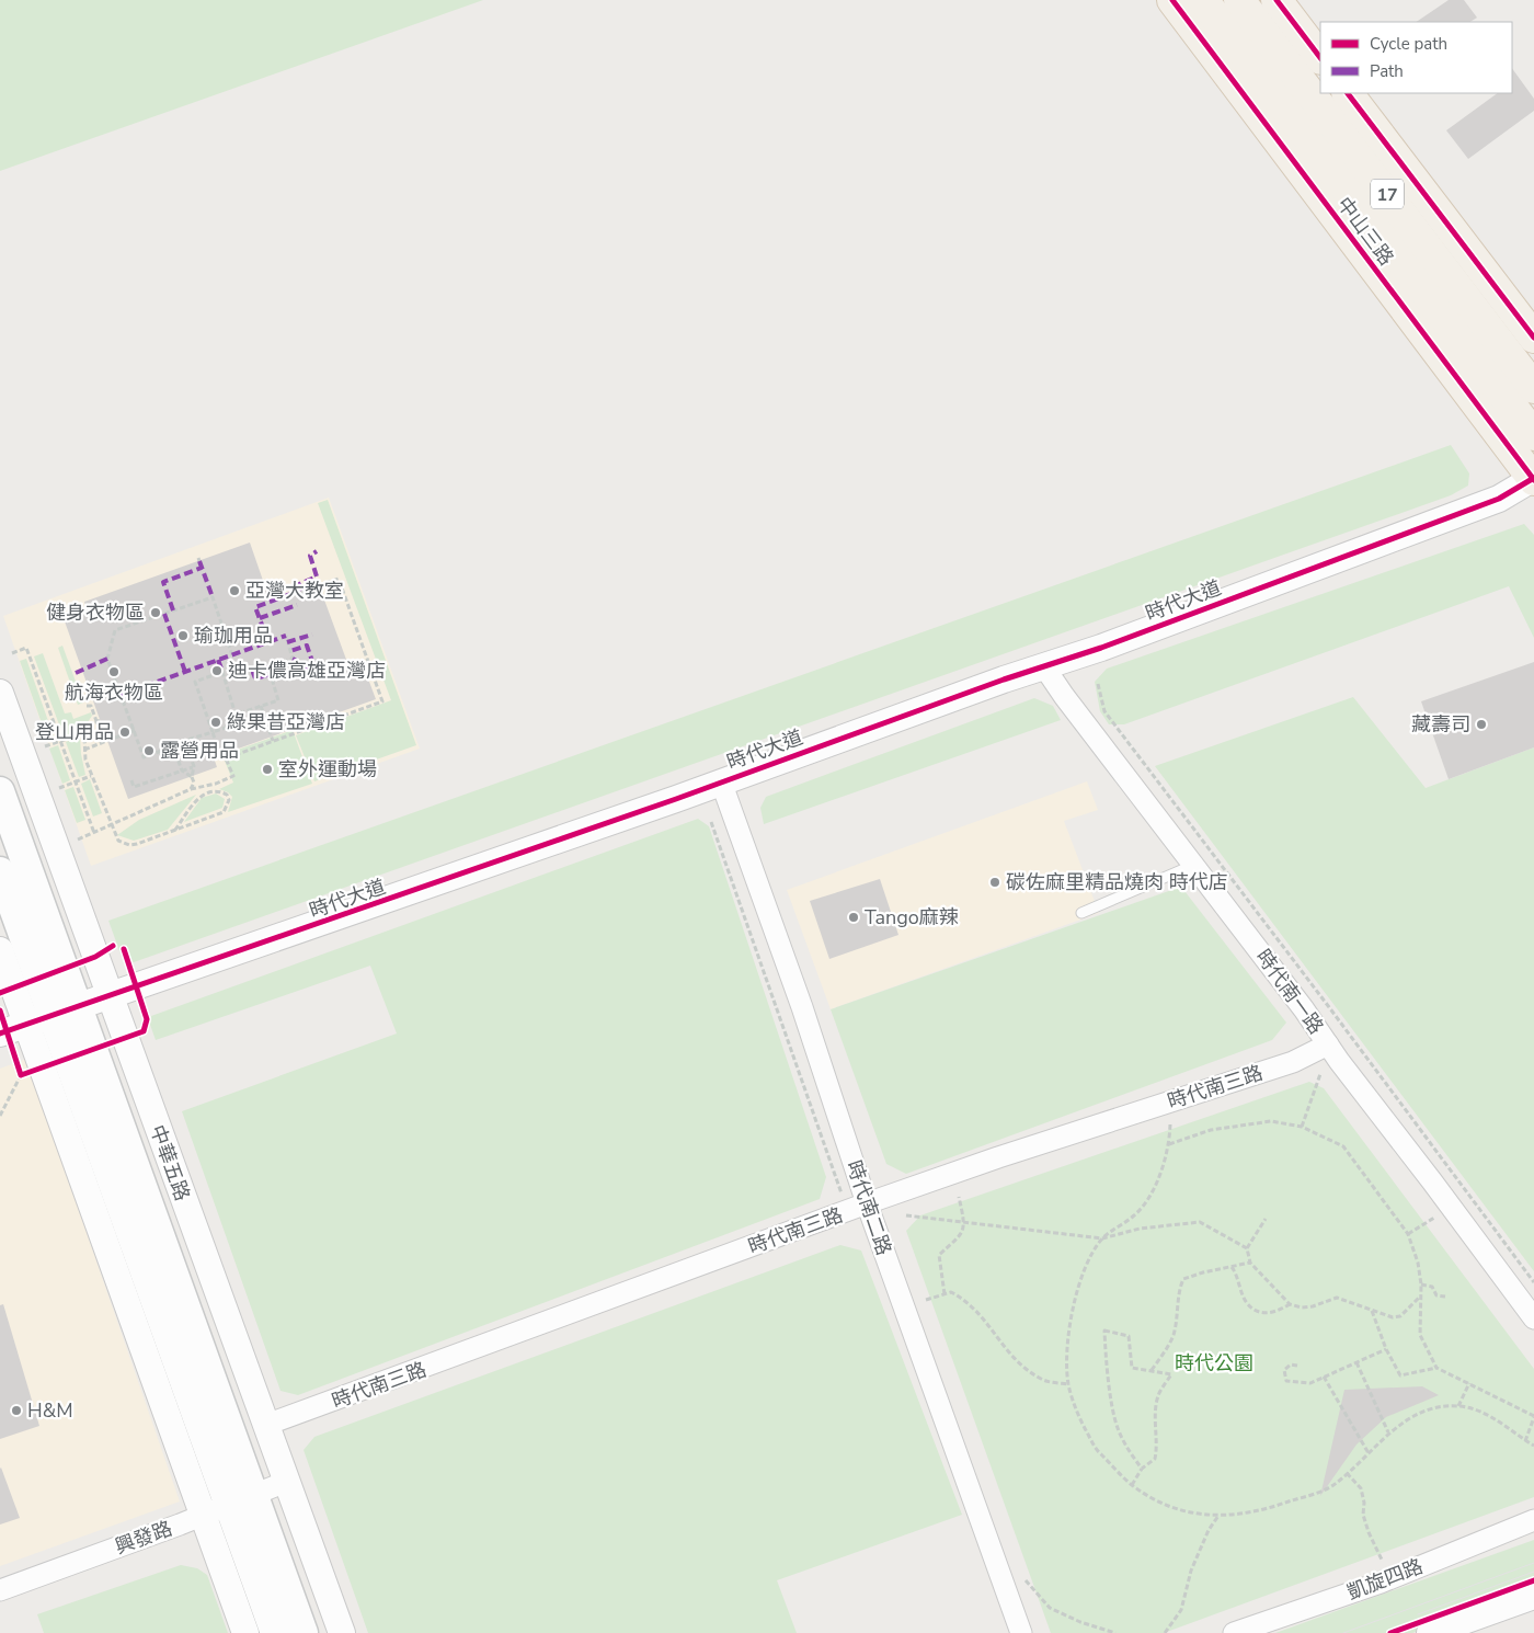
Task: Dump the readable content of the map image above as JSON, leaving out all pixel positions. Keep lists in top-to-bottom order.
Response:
{
  "streets": {
    "main road": ["17", "中山三路", "中華五路"],
    "street": [
      "時代大道",
      "時代南一路",
      "時代南三路",
      "時代南二路",
      "興發路",
      "凱旋四路"
    ]
  },
  "crossings": [
    ["中山三路", "時代大道"],
    ["時代大道", "時代南一路"],
    ["時代大道", "中華五路"],
    ["時代大道", "時代南二路"],
    ["時代南一路", "時代南三路"],
    ["時代南三路", "中華五路"],
    ["時代南三路", "時代南二路"],
    ["中華五路", "興發路"]
  ],
  "parks": ["時代公園"],
  "places": [
    "亞灣大教室",
    "健身衣物區",
    "瑜珈用品",
    "迪卡儂高雄亞灣店",
    "航海衣物區",
    "綠果昔亞灣店",
    "藏壽司",
    "登山用品",
    "露營用品",
    "室外運動場",
    "碳佐麻里精品燒肉 時代店",
    "Tango麻辣",
    "H&M"
  ],
  "legend": ["Cycle path", "Path"]
}
